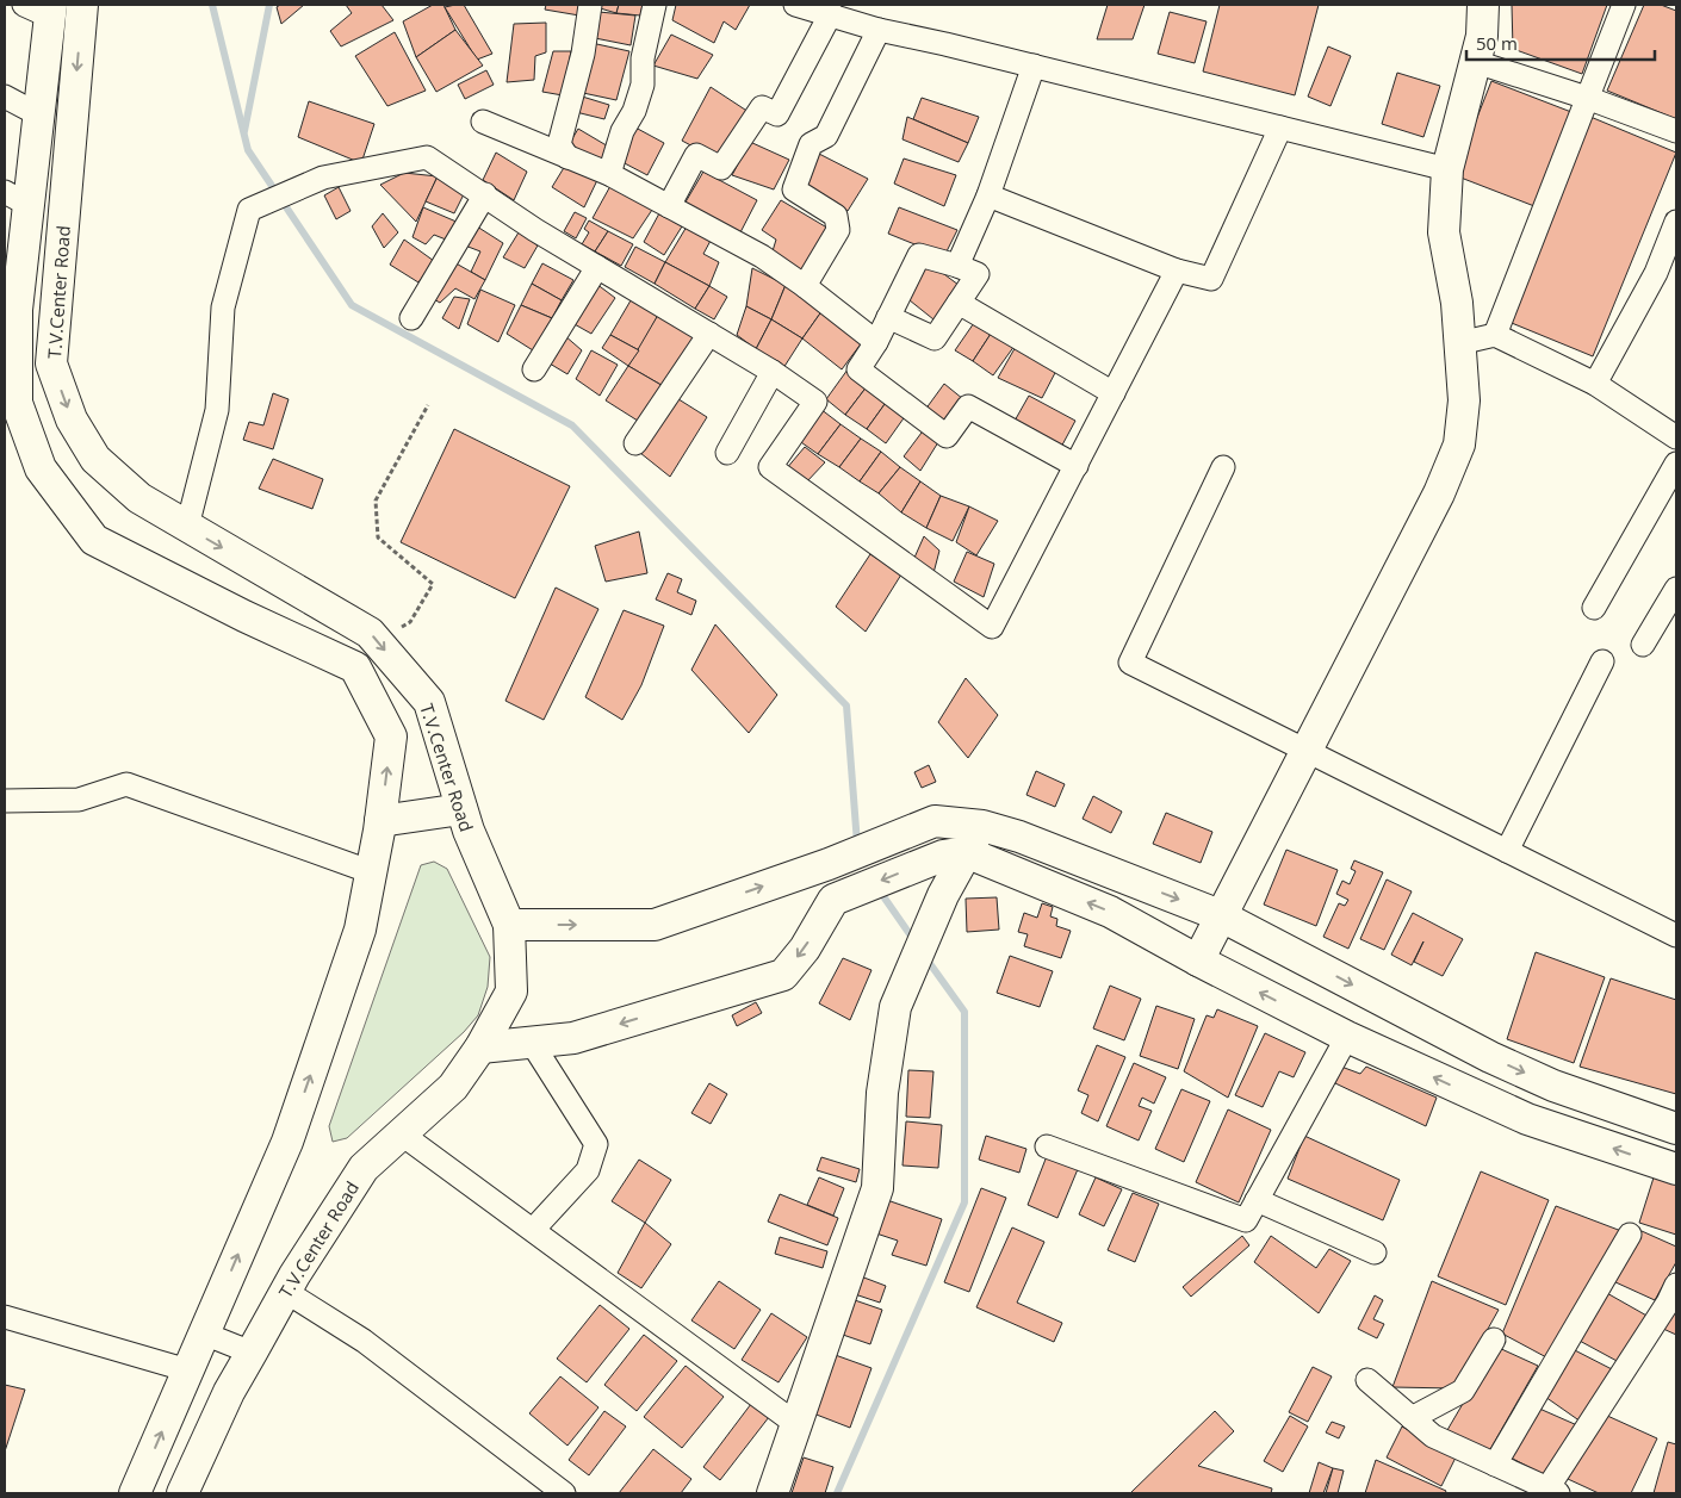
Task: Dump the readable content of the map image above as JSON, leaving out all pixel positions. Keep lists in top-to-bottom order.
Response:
{
  "streets": {
    "street": ["T.V.Center Road"]
  },
  "scale_bar": "50 m"
}
